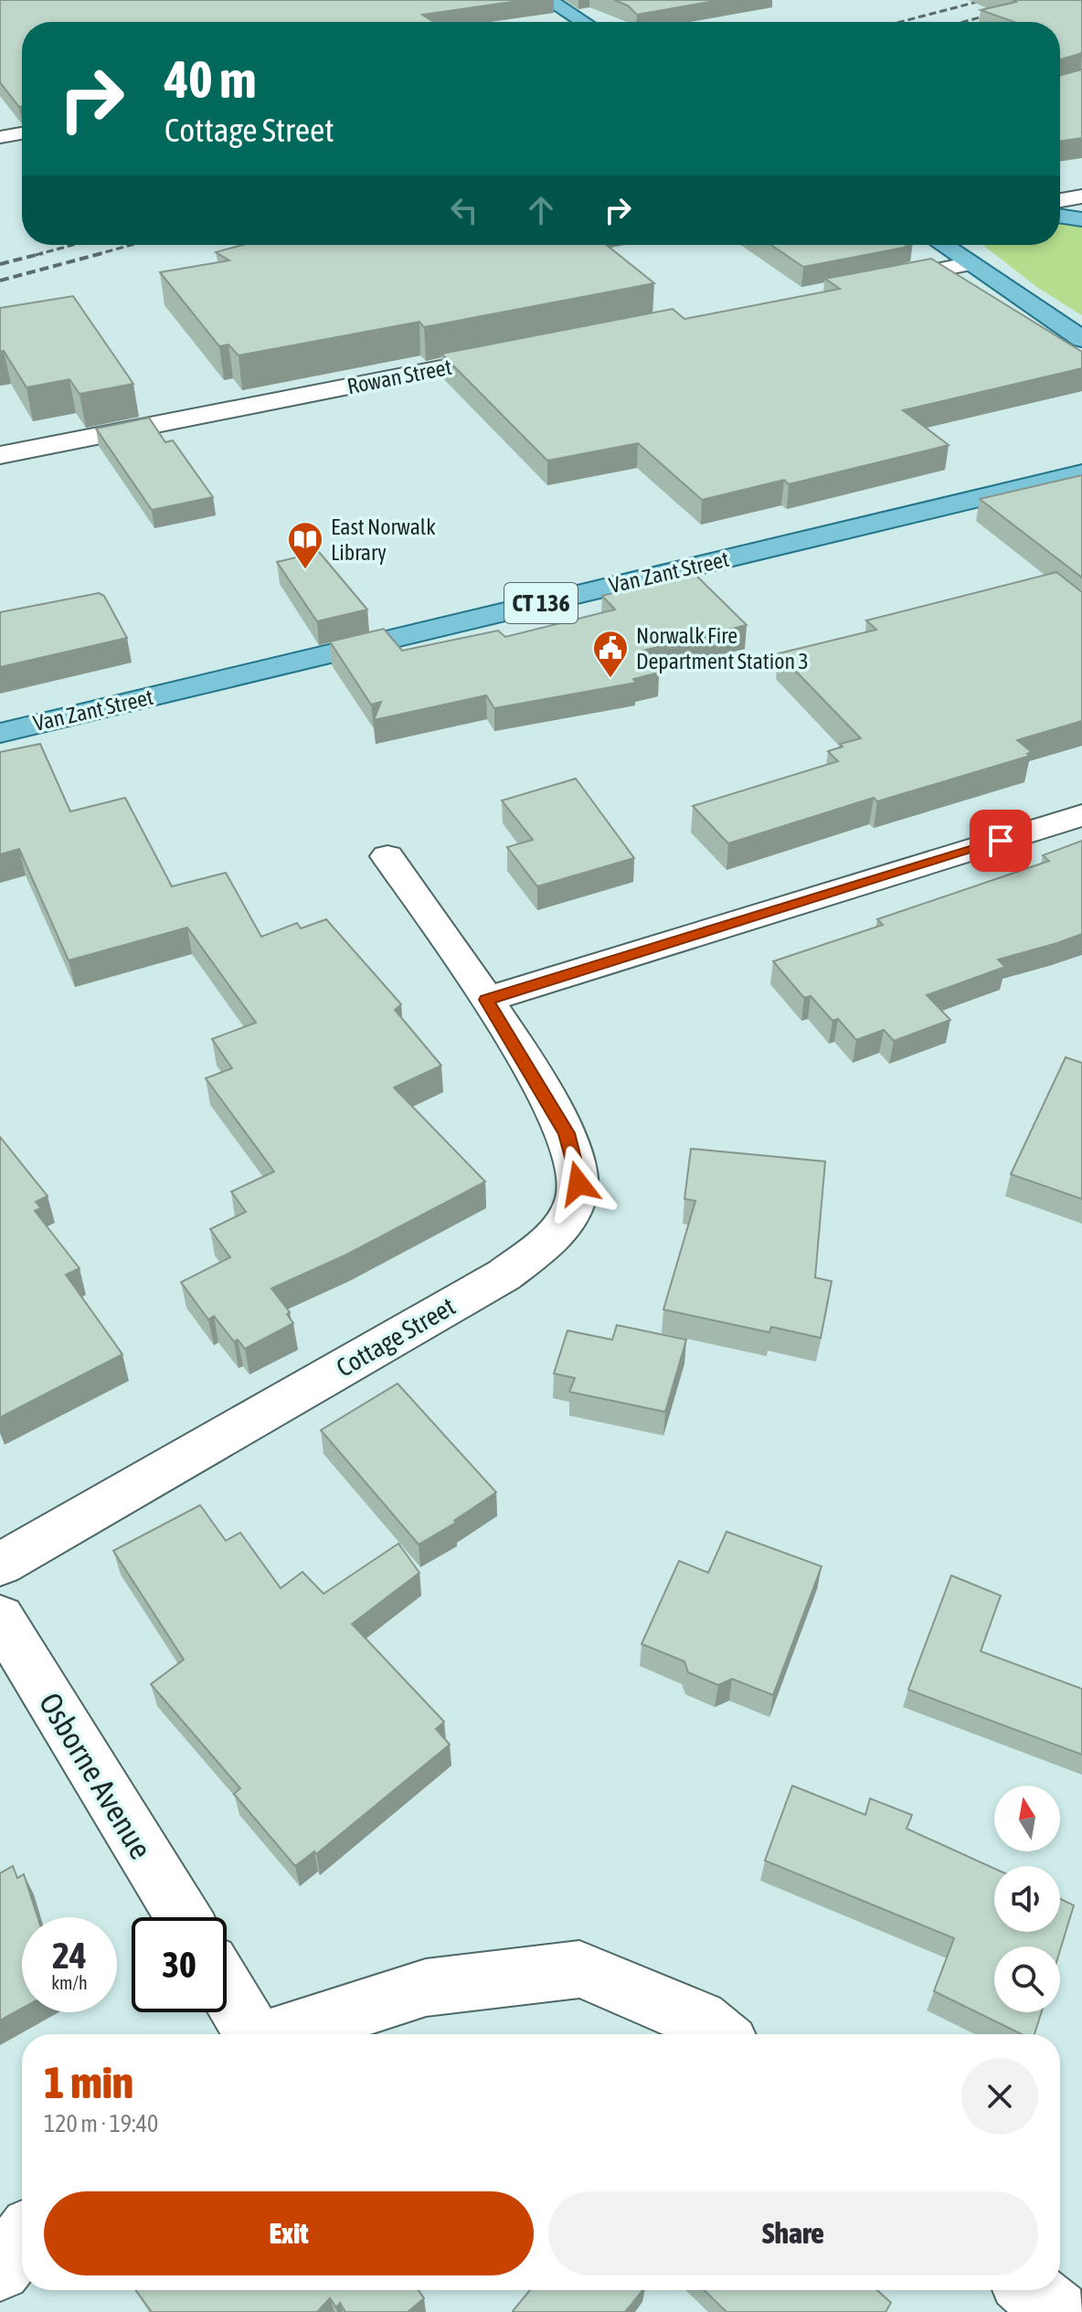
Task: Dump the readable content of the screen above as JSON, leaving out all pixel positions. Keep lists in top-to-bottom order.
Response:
{
  "streets": {
    "main road": ["Van Zant Street", "CT 136"],
    "street": ["Rowan Street", "Cottage Street", "Osborne Avenue"]
  },
  "places": {
    "library": ["East Norwalk Library"],
    "public building": ["Norwalk Fire Department Station 3"]
  },
  "north": "top",
  "page": {
    "turn": ["40 m", "Cottage Street"],
    "speed": "24 km/h",
    "limit": "30",
    "heading": ["1 min", "120 m · 19:40"],
    "buttons": ["Exit", "Share"]
  }
}
